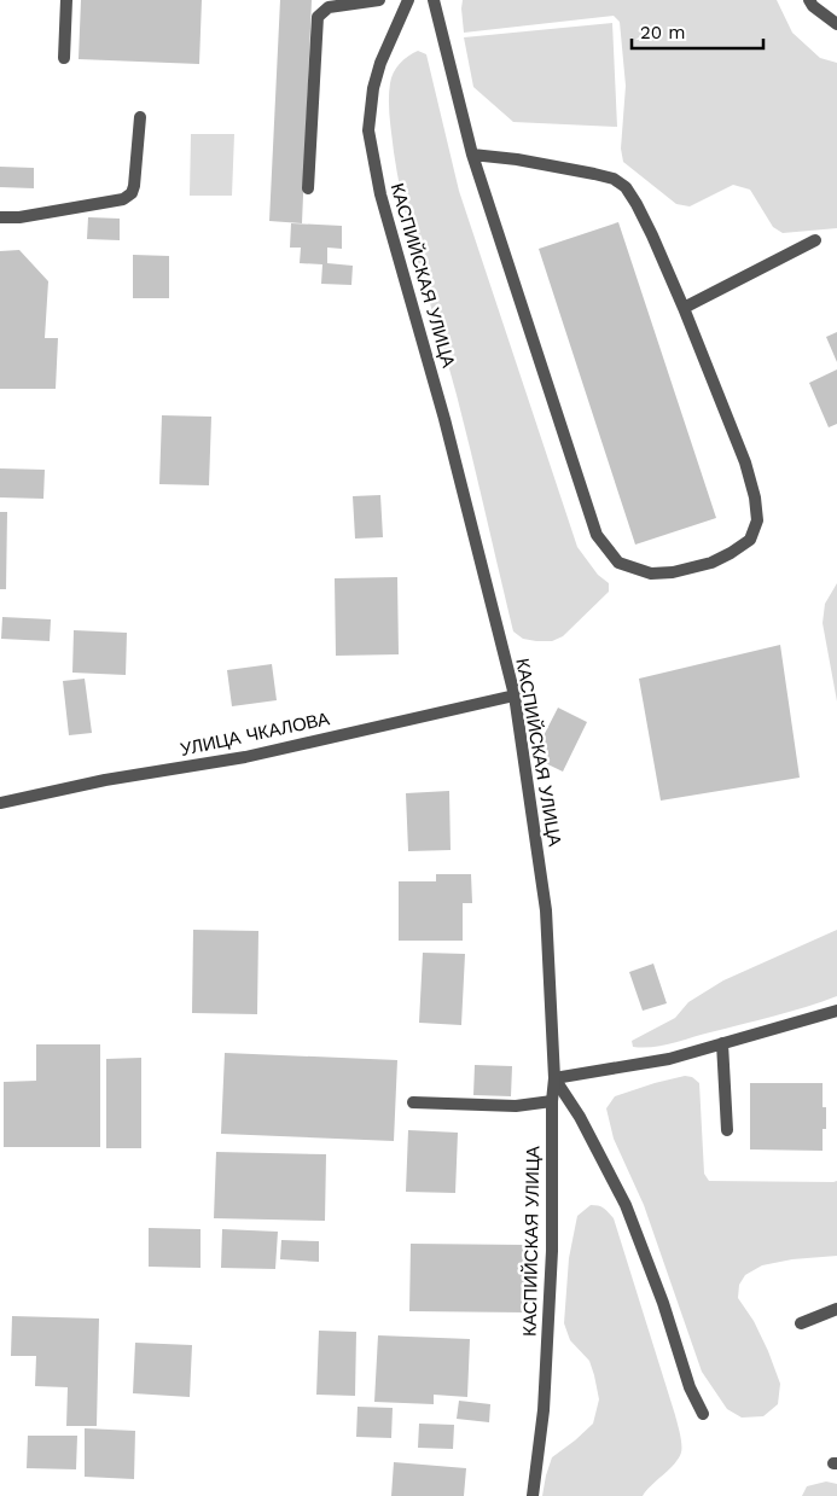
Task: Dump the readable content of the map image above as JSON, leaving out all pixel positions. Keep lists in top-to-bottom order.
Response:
{
  "streets": {
    "street": ["КАСПИЙСКАЯ УЛИЦА", "УЛИЦА ЧКАЛОВА"]
  },
  "crossings": [
    ["КАСПИЙСКАЯ УЛИЦА", "УЛИЦА ЧКАЛОВА"]
  ],
  "scale_bar": "20 m"
}
